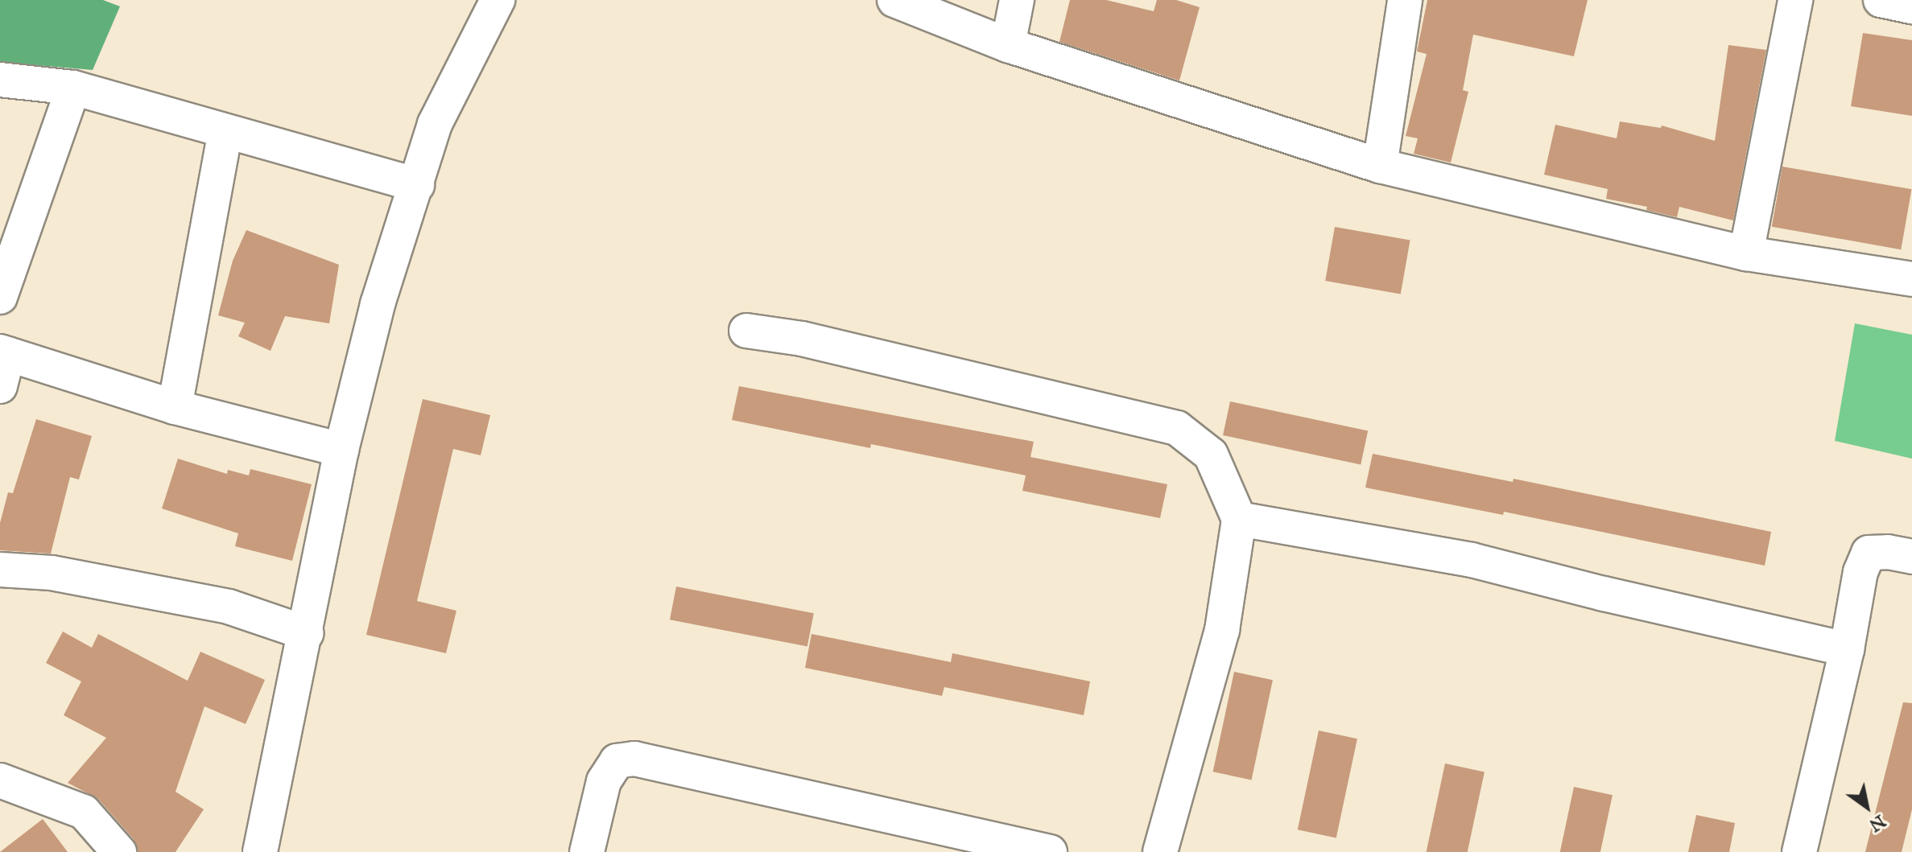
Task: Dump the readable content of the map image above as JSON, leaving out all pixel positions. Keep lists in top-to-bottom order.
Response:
{
  "north": "bottom right"
}
